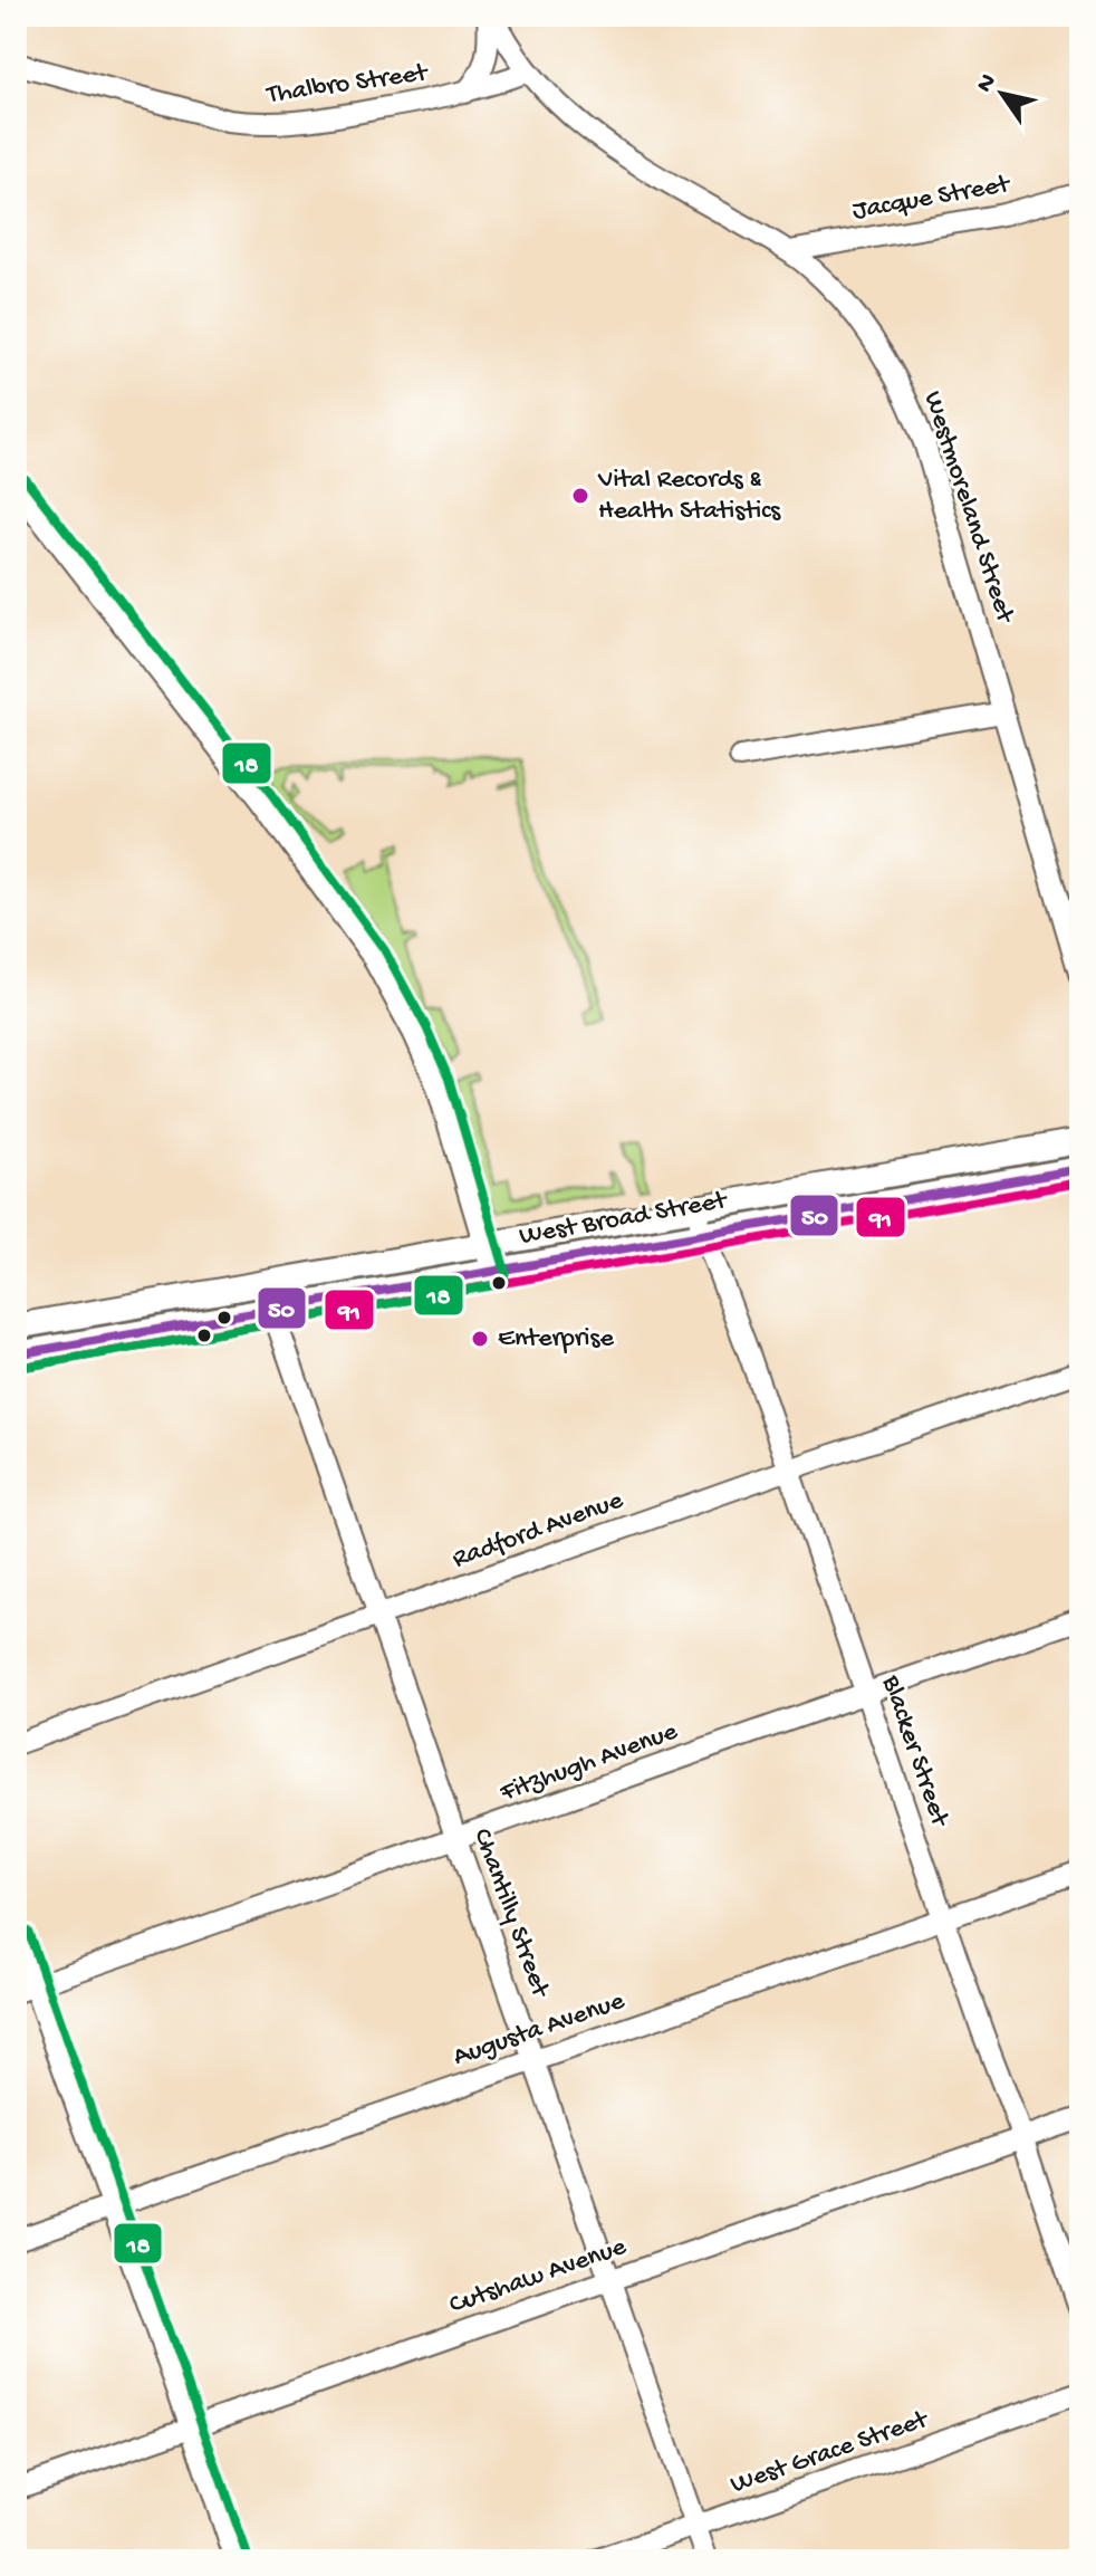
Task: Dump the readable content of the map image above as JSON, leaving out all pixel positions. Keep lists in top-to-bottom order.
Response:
{
  "streets": {
    "main road": ["West Broad Street"],
    "street": [
      "Thalbro Street",
      "Jacque Street",
      "Westmoreland Street",
      "Radford Avenue",
      "Blacker Street",
      "Fitzhugh Avenue",
      "Chantilly Street",
      "Augusta Avenue",
      "Cutshaw Avenue",
      "West Grace Street"
    ]
  },
  "crossings": [
    ["Thalbro Street", "Westmoreland Street"],
    ["Jacque Street", "Westmoreland Street"],
    ["West Broad Street", "Blacker Street"],
    ["West Broad Street", "Chantilly Street"],
    ["Radford Avenue", "Blacker Street"],
    ["Radford Avenue", "Chantilly Street"],
    ["Blacker Street", "Fitzhugh Avenue"],
    ["Blacker Street", "Augusta Avenue"],
    ["Blacker Street", "Cutshaw Avenue"],
    ["Fitzhugh Avenue", "Chantilly Street"],
    ["Chantilly Street", "Augusta Avenue"],
    ["Chantilly Street", "Cutshaw Avenue"],
    ["Chantilly Street", "West Grace Street"]
  ],
  "places": ["Vital Records & Health Statistics", "Enterprise"],
  "lines": ["transit line 18", "transit line 50", "transit line 91"],
  "north": "top left"
}
